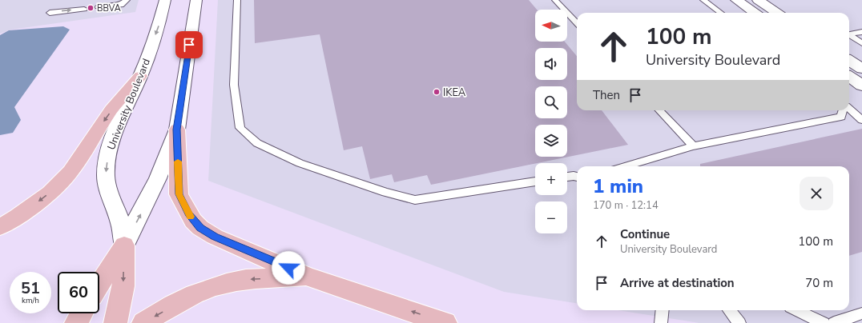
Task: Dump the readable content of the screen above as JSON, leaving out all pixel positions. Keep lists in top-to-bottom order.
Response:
{
  "streets": {
    "main road": ["University Boulevard"]
  },
  "places": ["BBVA", "IKEA"],
  "north": "left",
  "page": {
    "map_buttons": ["+", "−"],
    "turn": ["100 m", "University Boulevard"],
    "then": "Then",
    "heading": ["1 min", "170 m · 12:14"],
    "list": [
      {
        "name": "Continue",
        "note": "University Boulevard",
        "value": "100 m"
      },
      {
        "name": "Arrive at destination",
        "value": "70 m"
      }
    ],
    "speed": "51 km/h",
    "limit": "60"
  }
}
